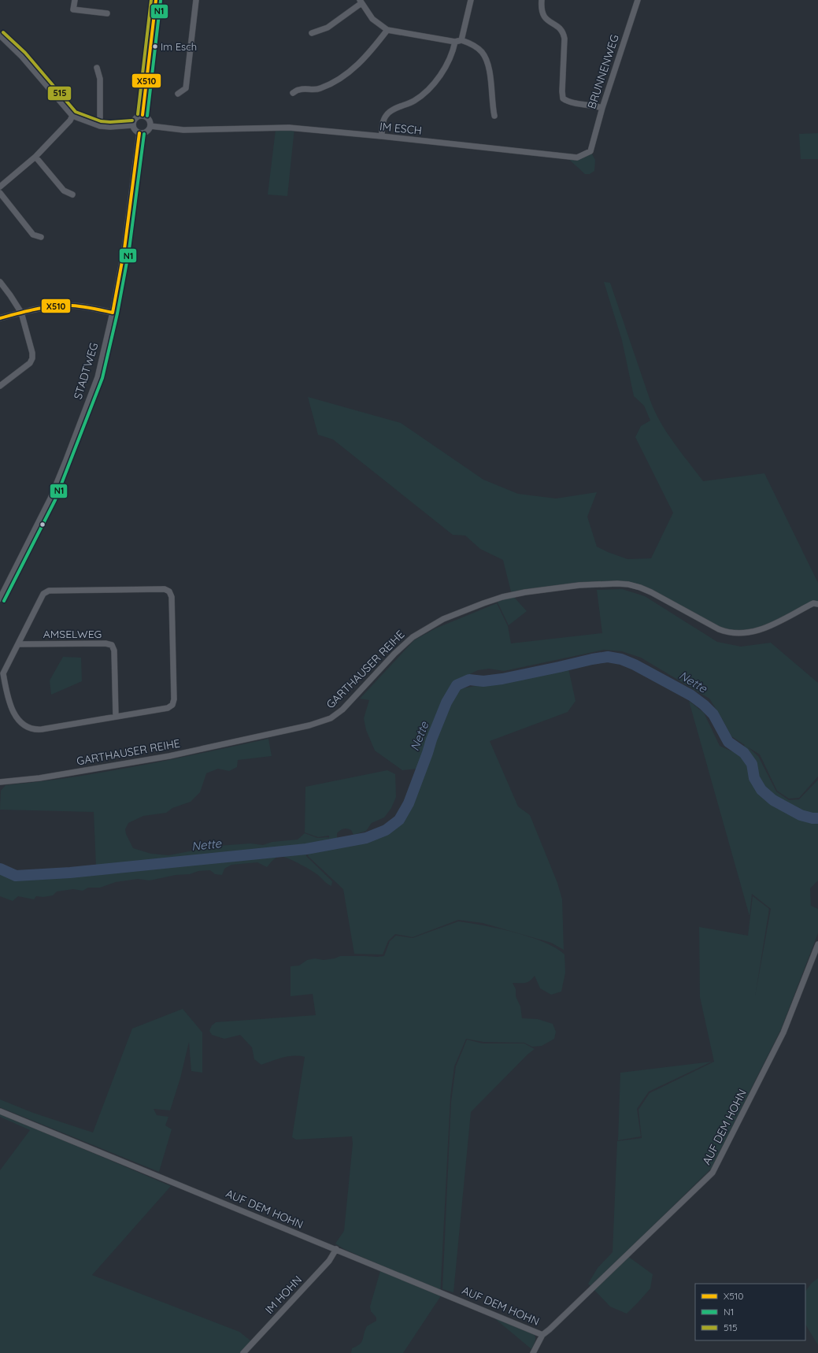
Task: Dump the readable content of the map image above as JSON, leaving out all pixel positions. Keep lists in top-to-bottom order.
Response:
{
  "streets": {
    "street": [
      "BRUNNENWEG",
      "IM ESCH",
      "STADTWEG",
      "AMSELWEG",
      "GARTHAUSER REIHE",
      "AUF DEM HOHN",
      "IM HOHN"
    ]
  },
  "crossings": [
    ["BRUNNENWEG", "IM ESCH"],
    ["IM ESCH", "STADTWEG"],
    ["AUF DEM HOHN", "IM HOHN"]
  ],
  "water": ["Nette"],
  "places": ["Im Esch"],
  "lines": ["transit line X510", "transit line 515", "transit line N1"],
  "legend": ["X510", "N1", "515"]
}
